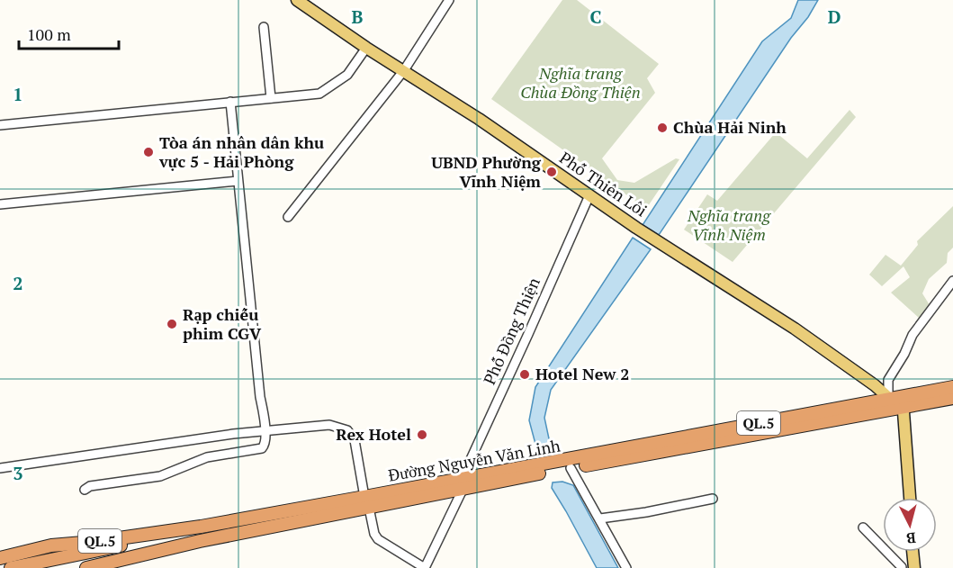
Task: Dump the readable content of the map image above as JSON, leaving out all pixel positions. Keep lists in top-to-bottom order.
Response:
{
  "streets": {
    "highway": ["QL.5", "Đường Nguyễn Văn Linh"],
    "main road": ["Phố Thiên Lôi"],
    "street": ["Phố Đồng Thiện"]
  },
  "crossings": [
    ["Phố Thiên Lôi", "Phố Đồng Thiện"],
    ["Phố Thiên Lôi", "Đường Nguyễn Văn Linh"],
    ["Phố Đồng Thiện", "Đường Nguyễn Văn Linh"],
    ["QL.5", "Đường Nguyễn Văn Linh"]
  ],
  "parks": ["Nghĩa trang Chùa Đồng Thiện", "Nghĩa trang Vĩnh Niệm"],
  "places": [
    "Chùa Hải Ninh",
    "Tòa án nhân dân khu vực 5 - Hải Phòng",
    "UBND Phường Vĩnh Niệm",
    "Rạp chiếu phim CGV",
    "Hotel New 2",
    "Rex Hotel"
  ],
  "scale_bar": "100 m",
  "north": "bottom",
  "grid": {
    "columns": ["B", "C", "D"],
    "rows": ["1", "2", "3"]
  }
}
